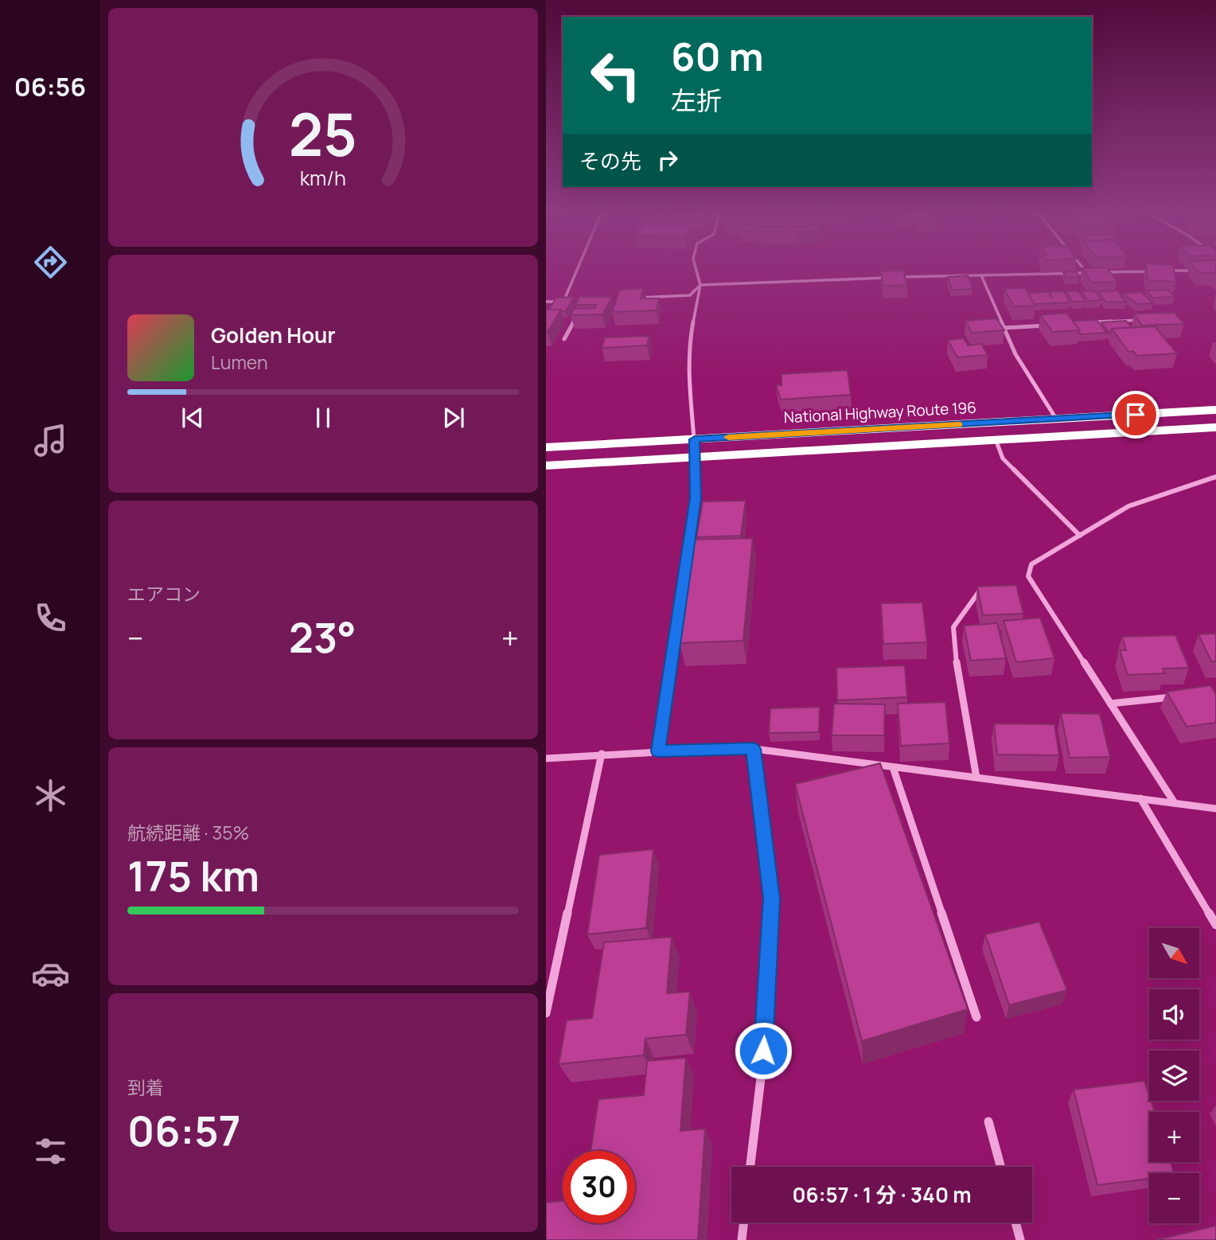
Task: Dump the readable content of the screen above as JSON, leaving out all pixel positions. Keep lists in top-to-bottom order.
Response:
{
  "streets": {
    "highway": ["National Highway Route 196"]
  },
  "north": "bottom right",
  "page": {
    "tabs": "06:56",
    "turn": ["60 m", "左折"],
    "then": "その先",
    "song": ["Golden Hour", "Lumen"],
    "tile": [
      "エアコン",
      ["航続距離 · 35%", "175 km"],
      ["到着", "06:57"]
    ],
    "heat": ["−", "23°", "+"],
    "map_buttons": ["+", "−"],
    "limit": "30",
    "trip": "06:57 · 1 分 · 340 m",
    "gauge": ["25", "km/h"]
  }
}
